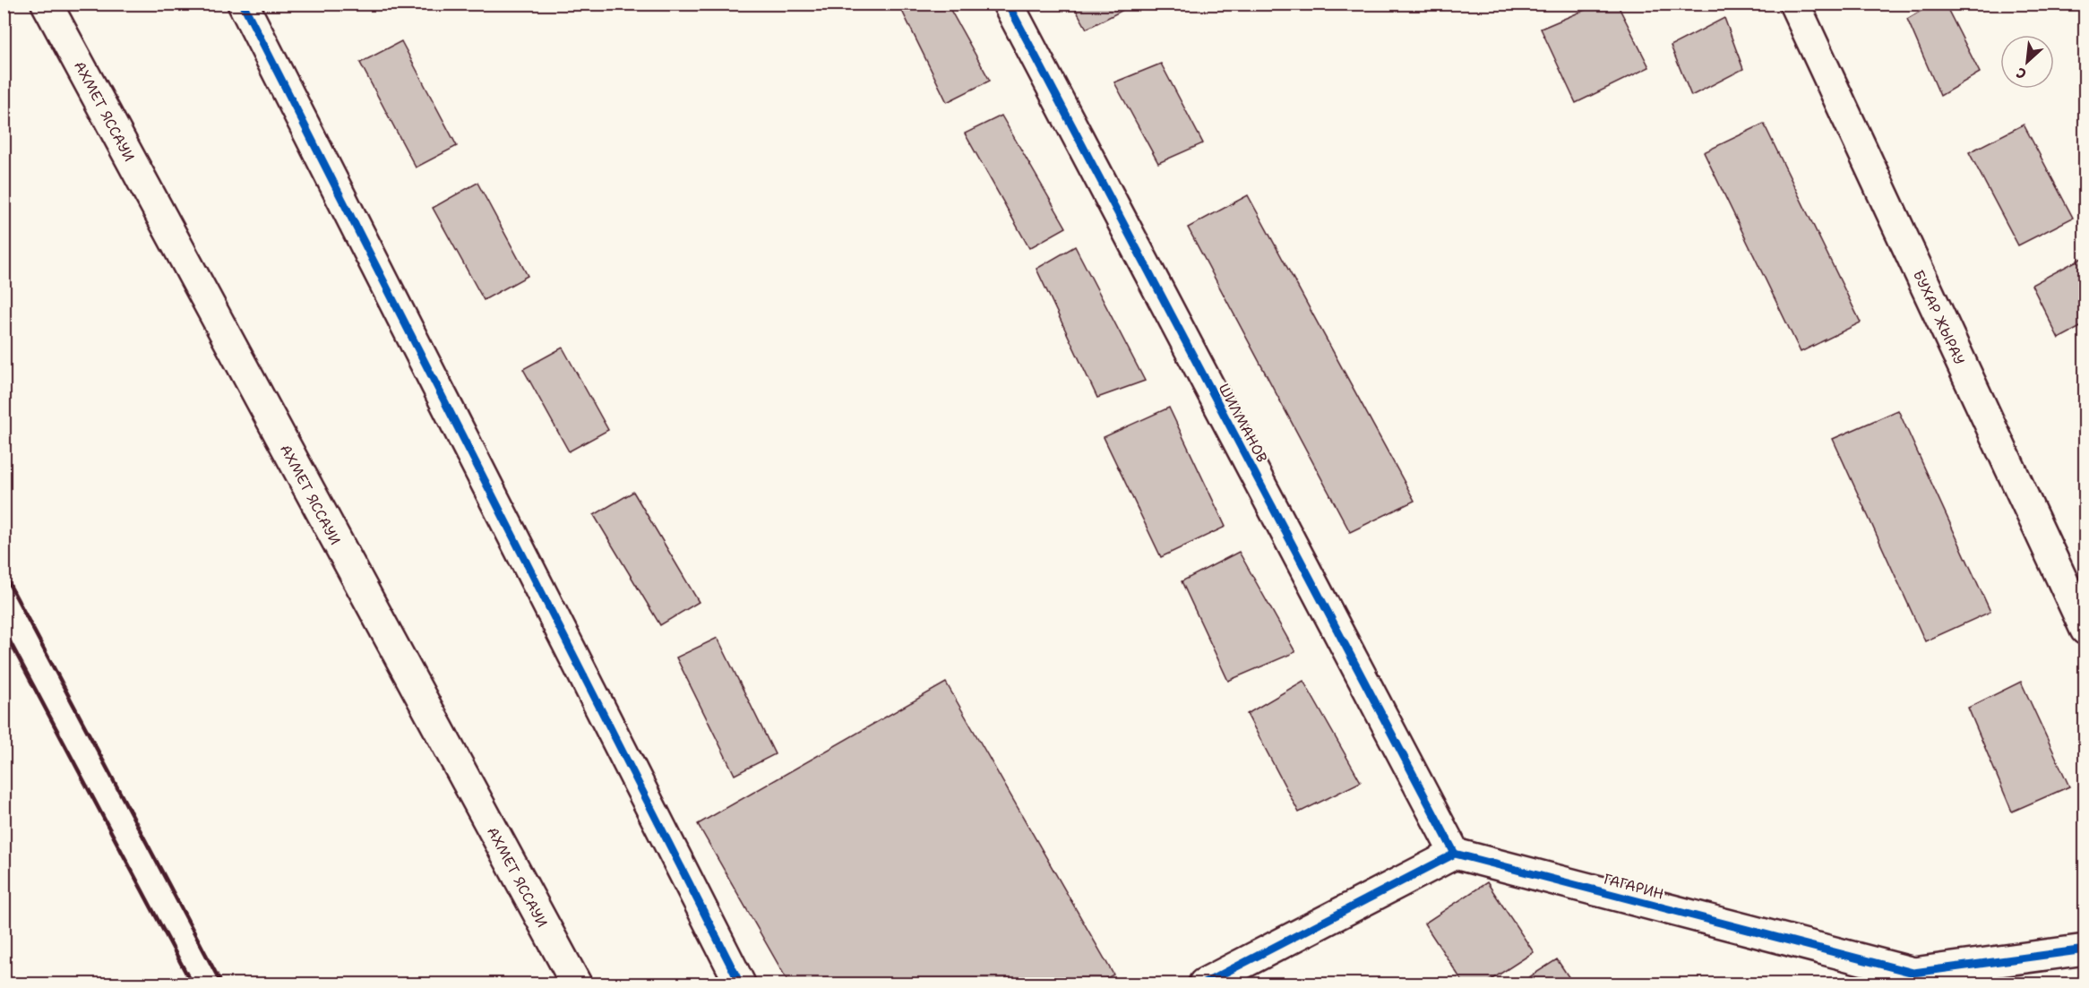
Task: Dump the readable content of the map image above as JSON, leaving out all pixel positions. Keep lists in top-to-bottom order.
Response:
{
  "streets": {
    "street": [
      "АХМЕТ ЯССАУИ",
      "БУХАР ЖЫРАУ",
      "ШИЛМАНОВ",
      "ГАГАРИН"
    ]
  },
  "crossings": [
    ["ШИЛМАНОВ", "ГАГАРИН"]
  ],
  "north": "bottom left"
}
